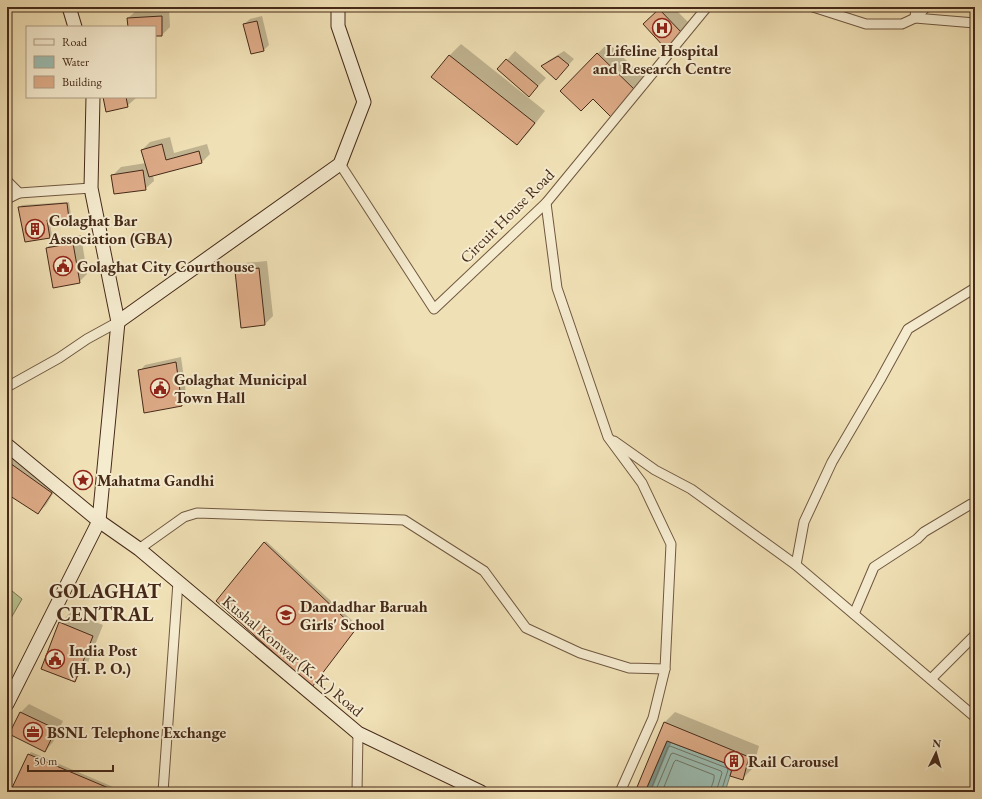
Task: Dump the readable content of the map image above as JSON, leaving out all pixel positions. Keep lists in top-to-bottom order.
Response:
{
  "streets": {
    "main road": ["Kushal Konwar (K. K.) Road"],
    "street": ["Circuit House Road"]
  },
  "districts": ["GOLAGHAT CENTRAL"],
  "places": {
    "hospital": ["Lifeline Hospital and Research Centre"],
    "building": ["Golaghat Bar Association (GBA)", "Rail Carousel"],
    "public building": ["Golaghat City Courthouse", "Golaghat Municipal Town Hall", "India Post (H. P. O.)"],
    "place": ["Mahatma Gandhi"],
    "school or university": ["Dandadhar Baruah Girls' School"],
    "office": ["BSNL Telephone Exchange"]
  },
  "legend": ["Road", "Water", "Building"],
  "scale_bar": "50 m",
  "north": "top"
}
